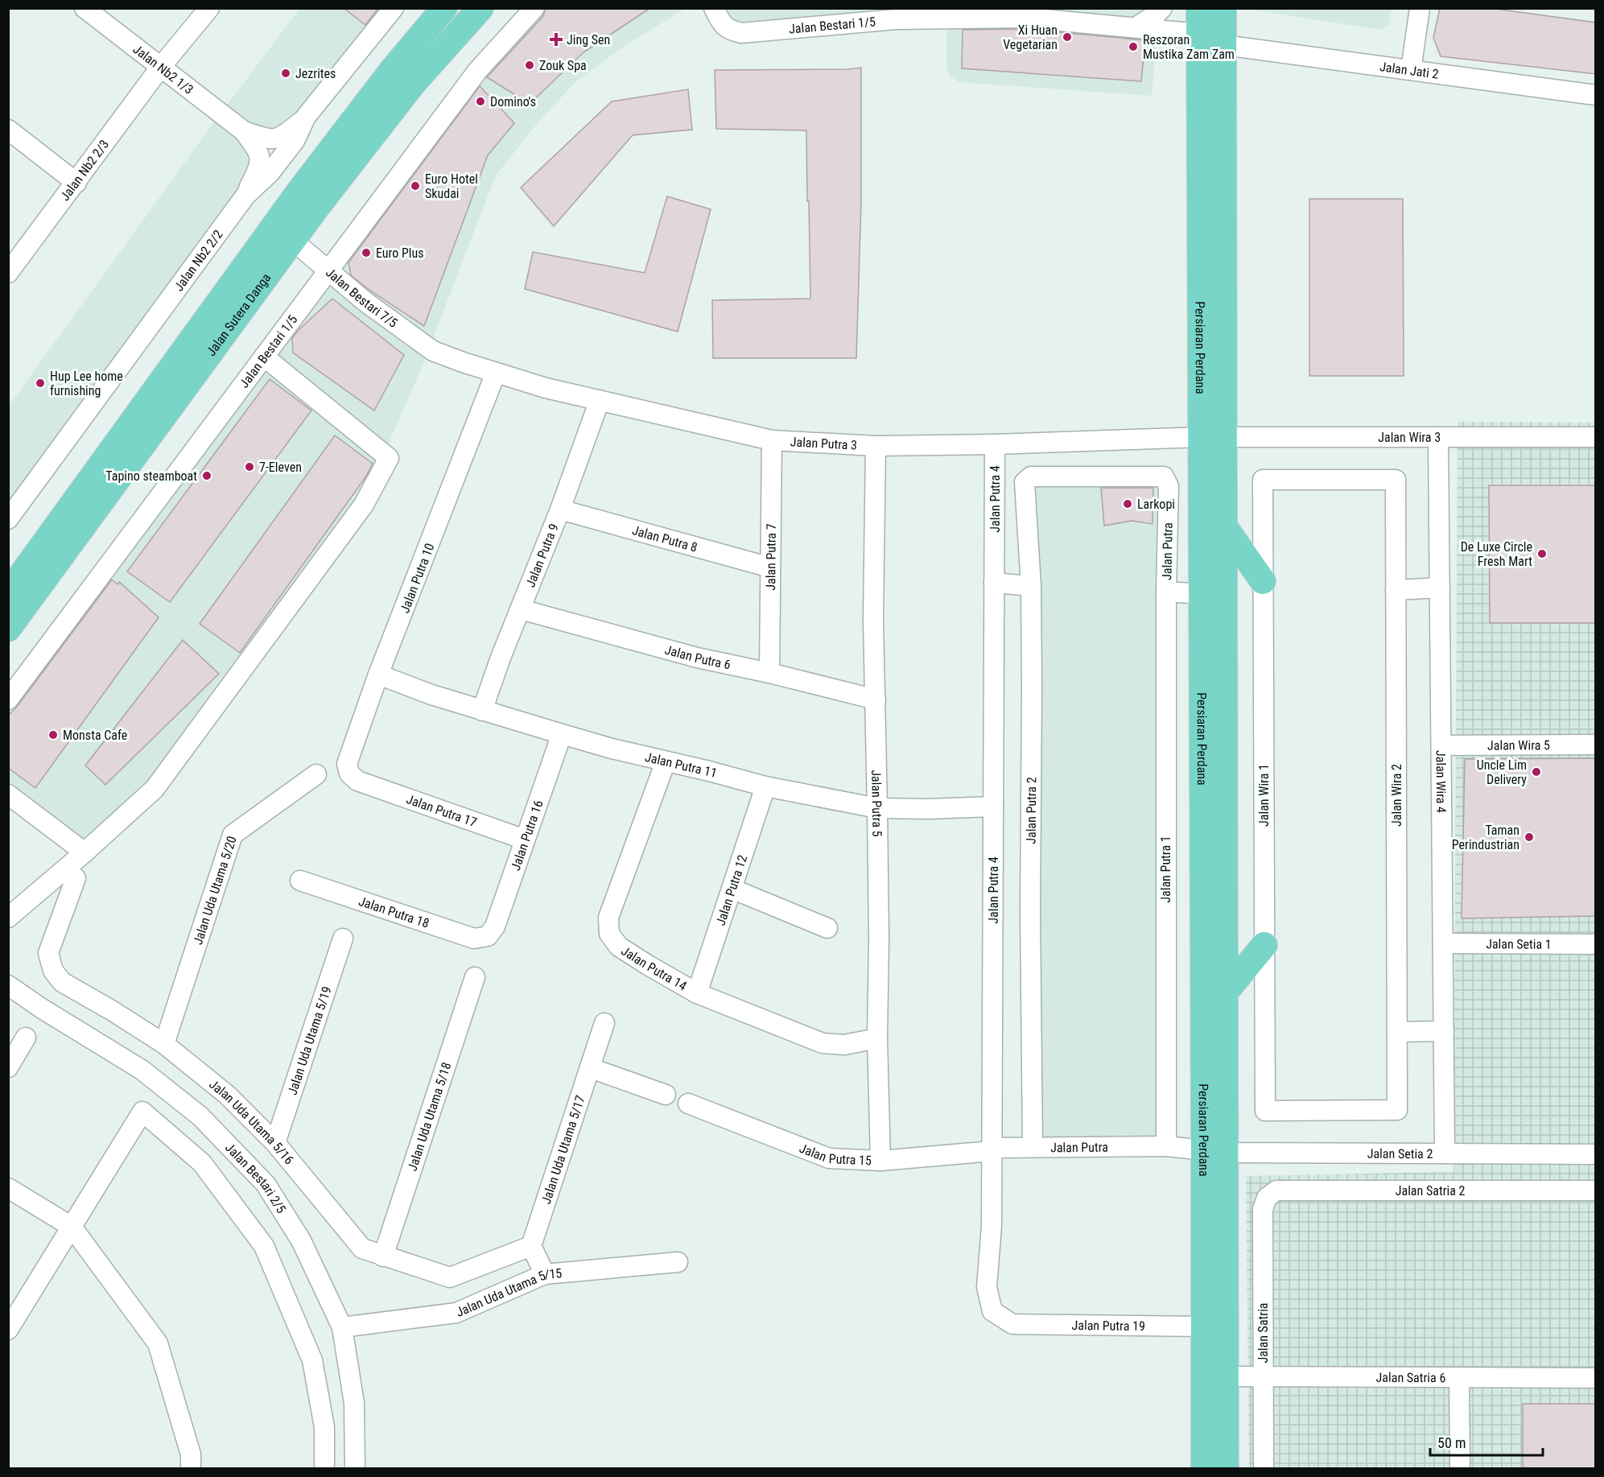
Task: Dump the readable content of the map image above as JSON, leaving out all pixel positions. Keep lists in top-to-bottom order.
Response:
{
  "streets": {
    "main road": ["Jalan Sutera Danga", "Persiaran Perdana"],
    "street": [
      "Jalan Bestari 1/5",
      "Jalan Nb2 1/3",
      "Jalan Jati 2",
      "Jalan Nb2 2/3",
      "Jalan Nb2 2/2",
      "Jalan Bestari 7/5",
      "Jalan Wira 3",
      "Jalan Putra 3",
      "Jalan Putra 4",
      "Jalan Putra 8",
      "Jalan Putra",
      "Jalan Putra 9",
      "Jalan Putra 7",
      "Jalan Putra 10",
      "Jalan Putra 6",
      "Jalan Wira 5",
      "Jalan Putra 11",
      "Jalan Wira 4",
      "Jalan Wira 1",
      "Jalan Wira 2",
      "Jalan Putra 5",
      "Jalan Putra 17",
      "Jalan Putra 2",
      "Jalan Putra 16",
      "Jalan Putra 1",
      "Jalan Putra 12",
      "Jalan Uda Utama 5/20",
      "Jalan Putra 18",
      "Jalan Setia 1",
      "Jalan Putra 14",
      "Jalan Uda Utama 5/19",
      "Jalan Uda Utama 5/18",
      "Jalan Uda Utama 5/16",
      "Jalan Uda Utama 5/17",
      "Jalan Putra 15",
      "Jalan Setia 2",
      "Jalan Bestari 2/5",
      "Jalan Satria 2",
      "Jalan Uda Utama 5/15",
      "Jalan Putra 19",
      "Jalan Satria",
      "Jalan Satria 6"
    ]
  },
  "crossings": [
    ["Jalan Bestari 1/5", "Jalan Bestari 7/5"],
    ["Jalan Bestari 1/5", "Persiaran Perdana"],
    ["Jalan Nb2 1/3", "Jalan Nb2 2/3"],
    ["Jalan Nb2 1/3", "Jalan Nb2 2/2"],
    ["Jalan Jati 2", "Persiaran Perdana"],
    ["Jalan Bestari 7/5", "Jalan Sutera Danga"],
    ["Jalan Bestari 7/5", "Jalan Putra 3"],
    ["Persiaran Perdana", "Jalan Wira 3"],
    ["Persiaran Perdana", "Jalan Putra 3"],
    ["Persiaran Perdana", "Jalan Putra"],
    ["Persiaran Perdana", "Jalan Setia 2"],
    ["Persiaran Perdana", "Jalan Putra 19"],
    ["Persiaran Perdana", "Jalan Satria 6"],
    ["Jalan Wira 3", "Jalan Putra 3"],
    ["Jalan Wira 3", "Jalan Wira 4"],
    ["Jalan Putra 3", "Jalan Putra 4"],
    ["Jalan Putra 3", "Jalan Putra 9"],
    ["Jalan Putra 3", "Jalan Putra 7"],
    ["Jalan Putra 3", "Jalan Putra 10"],
    ["Jalan Putra 3", "Jalan Putra 5"],
    ["Jalan Putra 4", "Jalan Putra"],
    ["Jalan Putra 4", "Jalan Putra 11"],
    ["Jalan Putra 4", "Jalan Putra 15"],
    ["Jalan Putra 4", "Jalan Putra 19"],
    ["Jalan Putra 8", "Jalan Putra 9"],
    ["Jalan Putra 8", "Jalan Putra 7"],
    ["Jalan Putra", "Jalan Putra 2"],
    ["Jalan Putra", "Jalan Putra 1"],
    ["Jalan Putra", "Jalan Putra 15"],
    ["Jalan Putra", "Jalan Setia 2"],
    ["Jalan Putra 9", "Jalan Putra 6"],
    ["Jalan Putra 9", "Jalan Putra 11"],
    ["Jalan Putra 7", "Jalan Putra 6"],
    ["Jalan Putra 10", "Jalan Putra 11"],
    ["Jalan Putra 10", "Jalan Putra 17"],
    ["Jalan Putra 6", "Jalan Putra 5"],
    ["Jalan Wira 5", "Jalan Wira 4"],
    ["Jalan Putra 11", "Jalan Putra 5"],
    ["Jalan Putra 11", "Jalan Putra 16"],
    ["Jalan Putra 11", "Jalan Putra 12"],
    ["Jalan Putra 11", "Jalan Putra 14"],
    ["Jalan Wira 4", "Jalan Setia 1"],
    ["Jalan Wira 4", "Jalan Setia 2"],
    ["Jalan Wira 1", "Jalan Wira 2"],
    ["Jalan Putra 5", "Jalan Putra 14"],
    ["Jalan Putra 5", "Jalan Putra 15"],
    ["Jalan Putra 17", "Jalan Putra 16"],
    ["Jalan Putra 16", "Jalan Putra 18"],
    ["Jalan Putra 12", "Jalan Putra 14"],
    ["Jalan Uda Utama 5/20", "Jalan Uda Utama 5/16"],
    ["Jalan Uda Utama 5/19", "Jalan Uda Utama 5/16"],
    ["Jalan Uda Utama 5/18", "Jalan Uda Utama 5/16"],
    ["Jalan Uda Utama 5/16", "Jalan Uda Utama 5/17"],
    ["Jalan Bestari 2/5", "Jalan Uda Utama 5/15"],
    ["Jalan Satria 2", "Jalan Satria"],
    ["Jalan Satria", "Jalan Satria 6"]
  ],
  "places": {
    "other": [
      "Xi Huan Vegetarian",
      "Reszoran Mustika Zam Zam",
      "Zouk Spa",
      "Jezrites",
      "Domino's",
      "Euro Hotel Skudai",
      "Euro Plus",
      "Hup Lee home furnishing",
      "7-Eleven",
      "Tapino steamboat",
      "Larkopi",
      "De Luxe Circle Fresh Mart",
      "Monsta Cafe",
      "Uncle Lim Delivery",
      "Taman Perindustrian"
    ],
    "health": ["Jing Sen"]
  },
  "scale_bar": "50 m"
}
